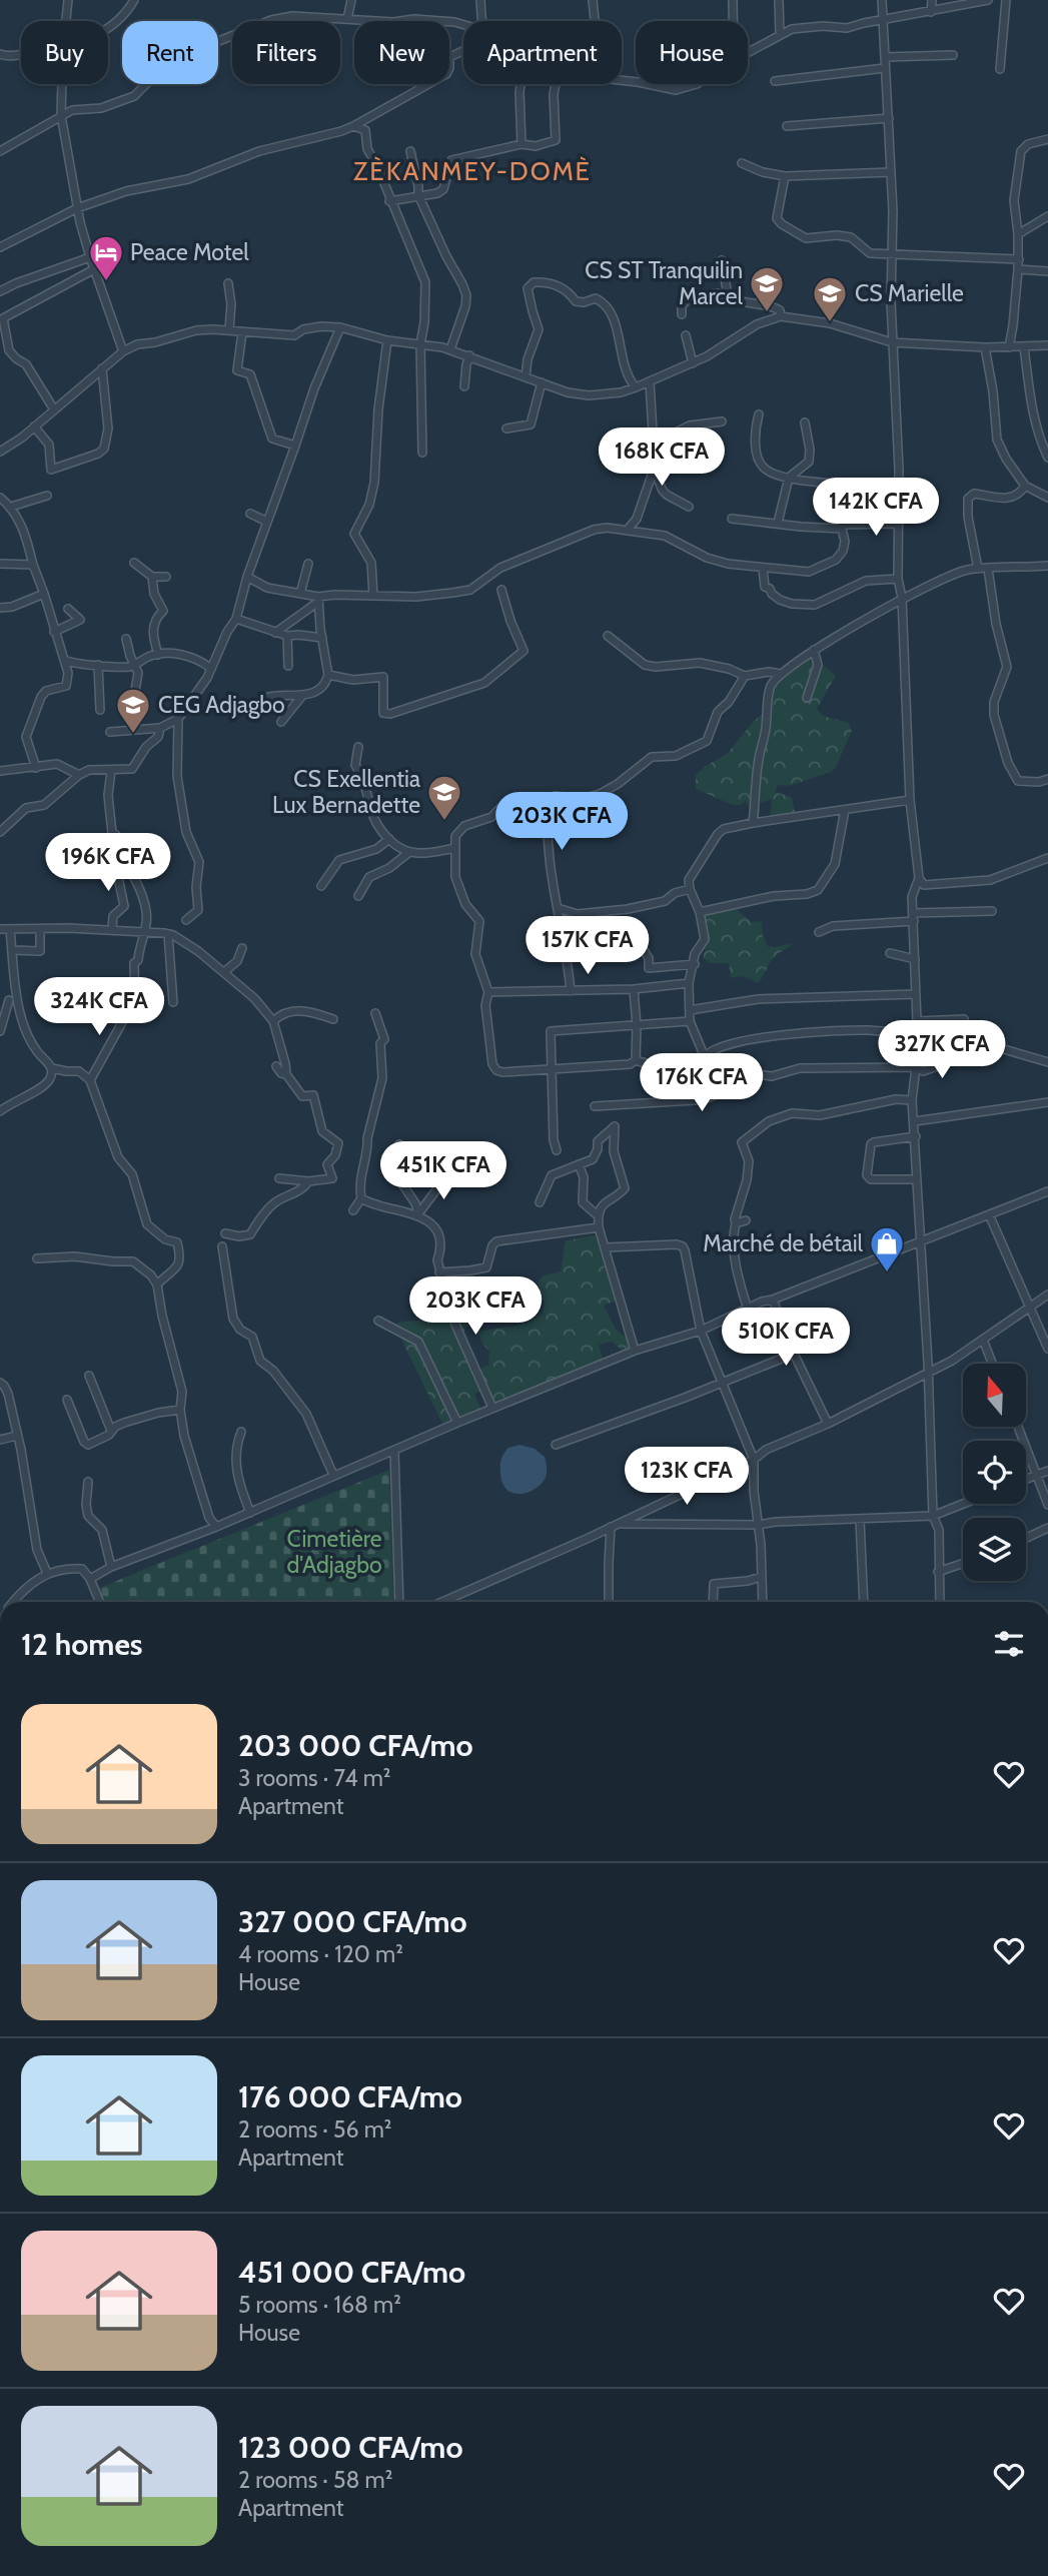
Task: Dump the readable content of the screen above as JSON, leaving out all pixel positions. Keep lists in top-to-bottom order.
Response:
{
  "districts": ["ZÈKANMEY-DOMÈ"],
  "parks": ["Cimetière d'Adjagbo"],
  "places": {
    "hotel": ["Peace Motel"],
    "school or university": [
      "CS ST Tranquilin Marcel",
      "CS Marielle",
      "CEG Adjagbo",
      "CS Exellentia Lux Bernadette"
    ],
    "shop": ["Marché de bétail"]
  },
  "north": "top",
  "page": {
    "chip": [
      "Buy",
      "Rent",
      "Filters",
      "New",
      "Apartment",
      "House"
    ],
    "price": [
      "168K CFA",
      "142K CFA",
      "203K CFA",
      "196K CFA",
      "157K CFA",
      "324K CFA",
      "327K CFA",
      "176K CFA",
      "451K CFA",
      "203K CFA",
      "510K CFA",
      "123K CFA"
    ],
    "heading": "12 homes",
    "list": [
      {
        "name": "203 000 CFA/mo",
        "note": "3 rooms · 74 m² · Apartment"
      },
      {
        "name": "327 000 CFA/mo",
        "note": "4 rooms · 120 m² · House"
      },
      {
        "name": "176 000 CFA/mo",
        "note": "2 rooms · 56 m² · Apartment"
      },
      {
        "name": "451 000 CFA/mo",
        "note": "5 rooms · 168 m² · House"
      },
      {
        "name": "123 000 CFA/mo",
        "note": "2 rooms · 58 m² · Apartment"
      }
    ]
  }
}
